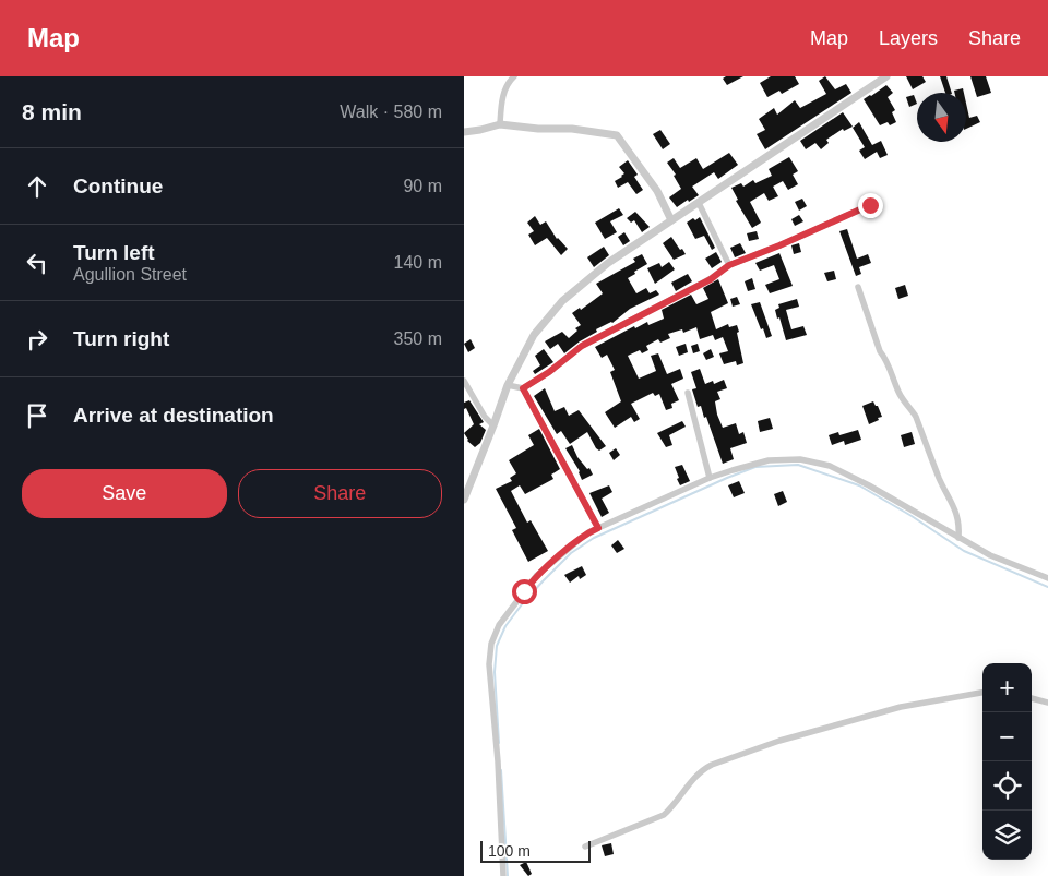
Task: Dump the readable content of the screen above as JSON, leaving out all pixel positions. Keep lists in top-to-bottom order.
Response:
{
  "scale_bar": "100 m",
  "north": "bottom",
  "page": {
    "header": "Map",
    "nav": ["Map", "Layers", "Share"],
    "heading": ["8 min", "Walk · 580 m"],
    "list": [
      ["Continue", "90 m"],
      ["Turn left", "Agullion Street", "140 m"],
      ["Turn right", "350 m"],
      "Arrive at destination"
    ],
    "buttons": ["Save", "Share"],
    "map_buttons": ["+", "−"],
    "scale": "100 m"
  }
}
